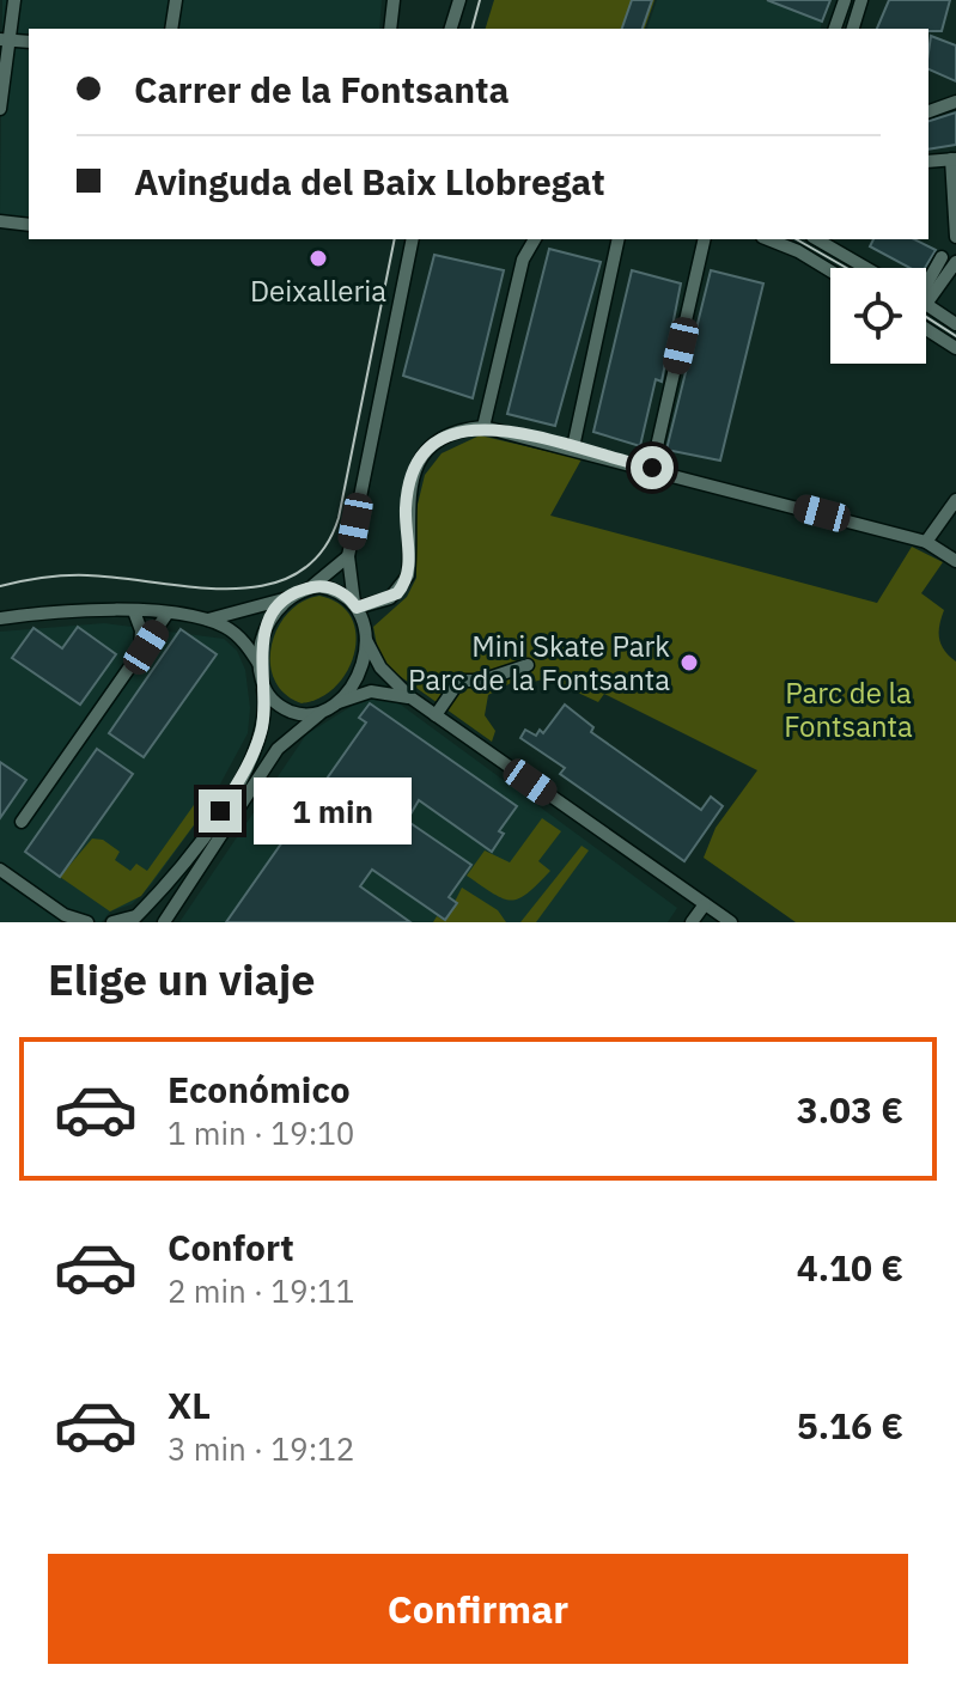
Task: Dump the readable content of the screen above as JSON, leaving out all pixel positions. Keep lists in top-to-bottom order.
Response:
{
  "parks": ["Parc de la Fontsanta"],
  "places": ["Deixalleria", "Mini Skate Park Parc de la Fontsanta"],
  "page": {
    "banner": ["Carrer de la Fontsanta", "Avinguda del Baix Llobregat"],
    "bubble": "1 min",
    "heading": "Elige un viaje",
    "list": [
      {
        "name": "Económico",
        "note": "1 min · 19:10",
        "value": "3.03 €"
      },
      {
        "name": "Confort",
        "note": "2 min · 19:11",
        "value": "4.10 €"
      },
      {
        "name": "XL",
        "note": "3 min · 19:12",
        "value": "5.16 €"
      }
    ],
    "buttons": "Confirmar"
  }
}
